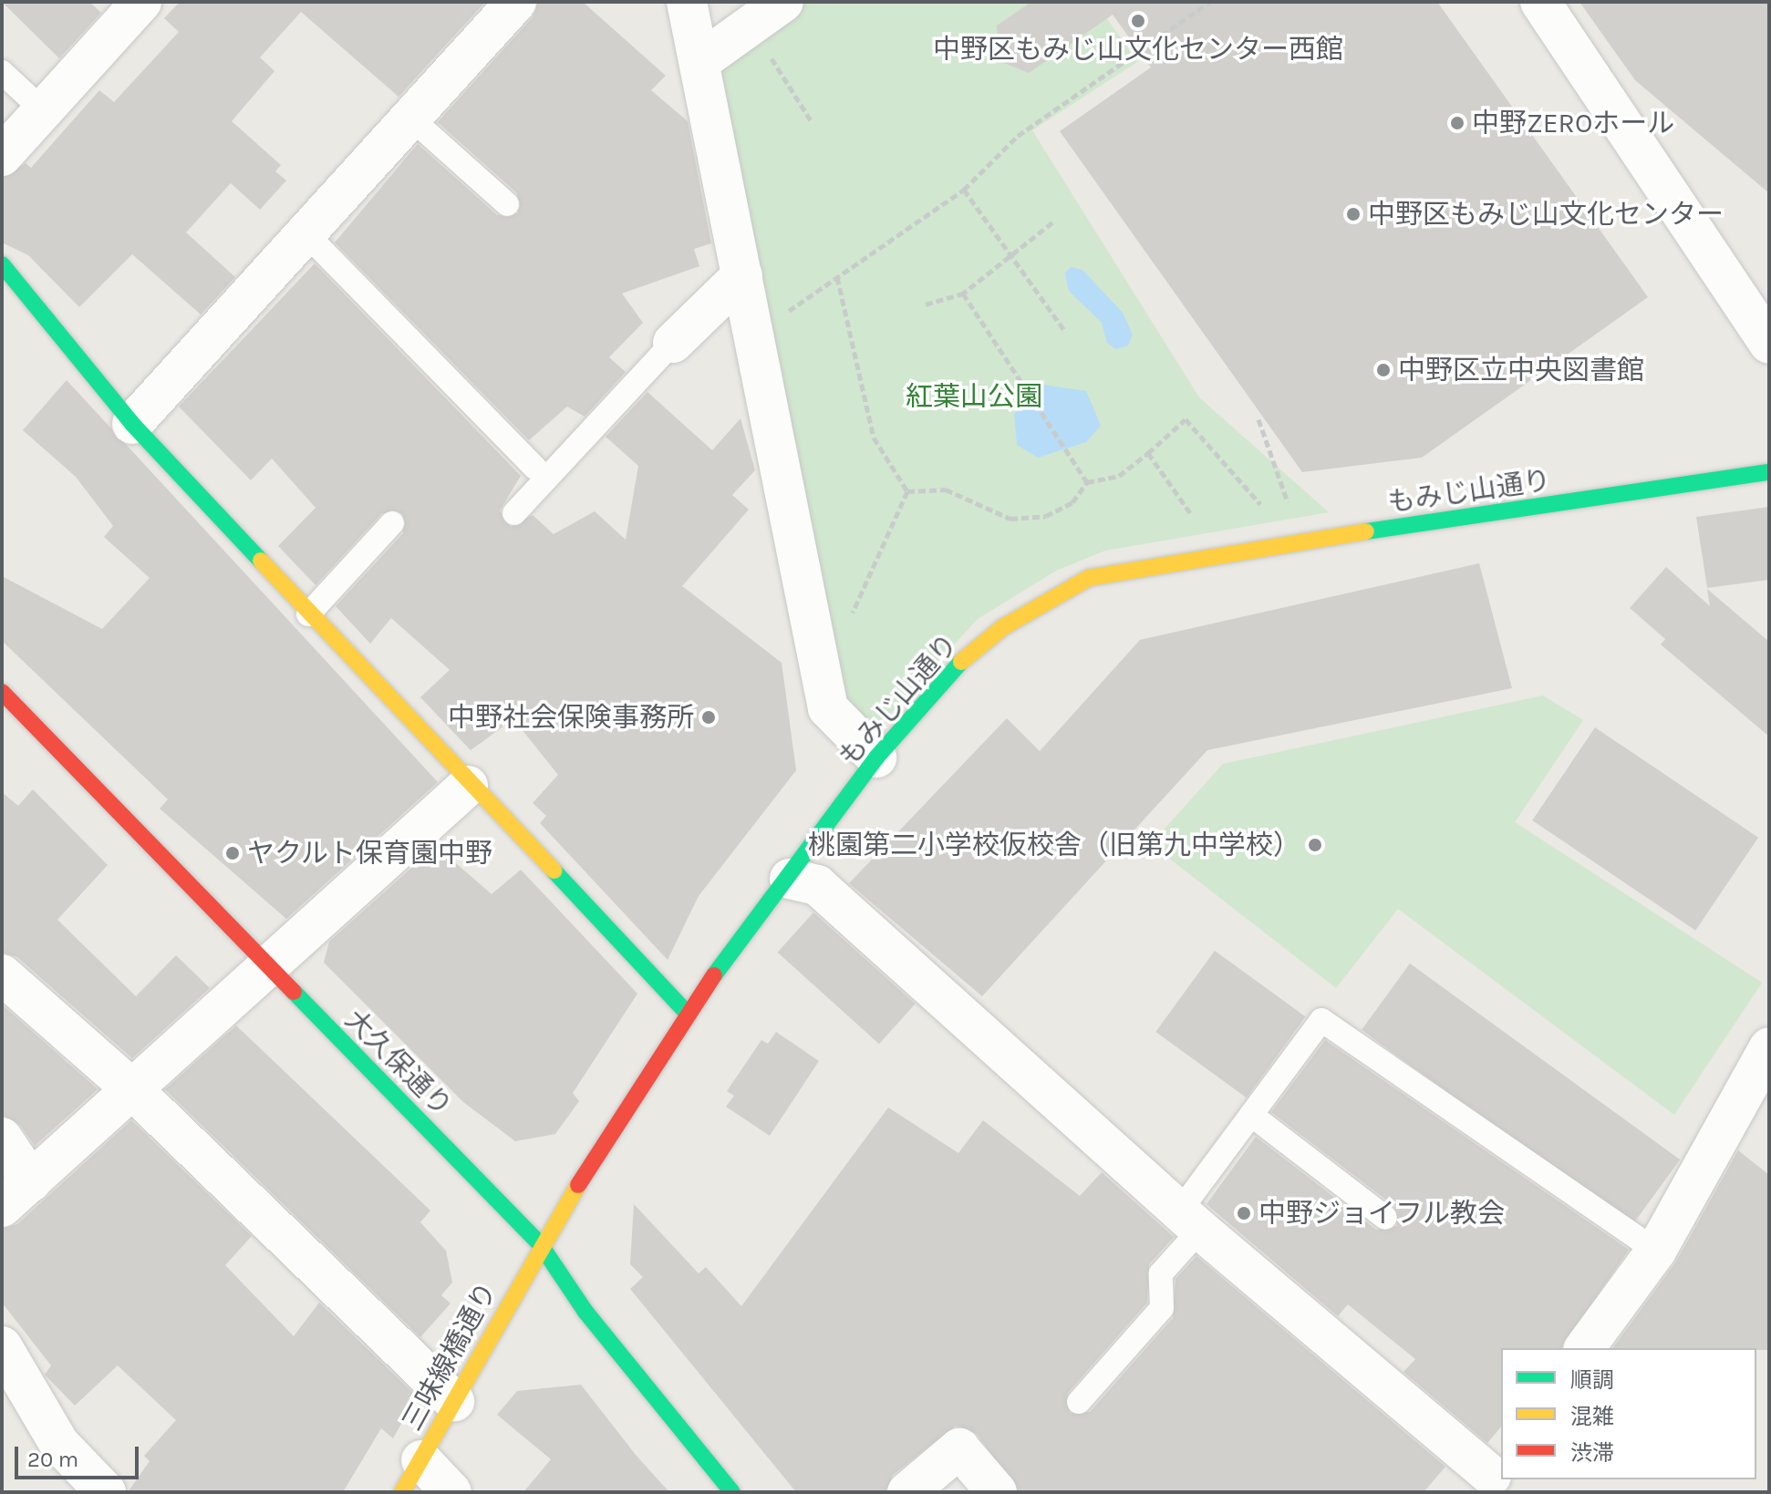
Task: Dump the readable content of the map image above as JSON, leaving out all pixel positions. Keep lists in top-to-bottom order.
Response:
{
  "streets": {
    "street": ["もみじ山通り", "大久保通り", "三味線橋通り"]
  },
  "crossings": [
    ["もみじ山通り", "大久保通り"],
    ["もみじ山通り", "三味線橋通り"],
    ["大久保通り", "三味線橋通り"]
  ],
  "parks": ["紅葉山公園"],
  "places": [
    "中野区もみじ山文化センター西館",
    "中野ZEROホール",
    "中野区もみじ山文化センター",
    "中野区立中央図書館",
    "中野社会保険事務所",
    "桃園第二小学校仮校舎（旧第九中学校）",
    "ヤクルト保育園中野",
    "中野ジョイフル教会"
  ],
  "legend": ["順調", "混雑", "渋滞"],
  "scale_bar": "20 m"
}
